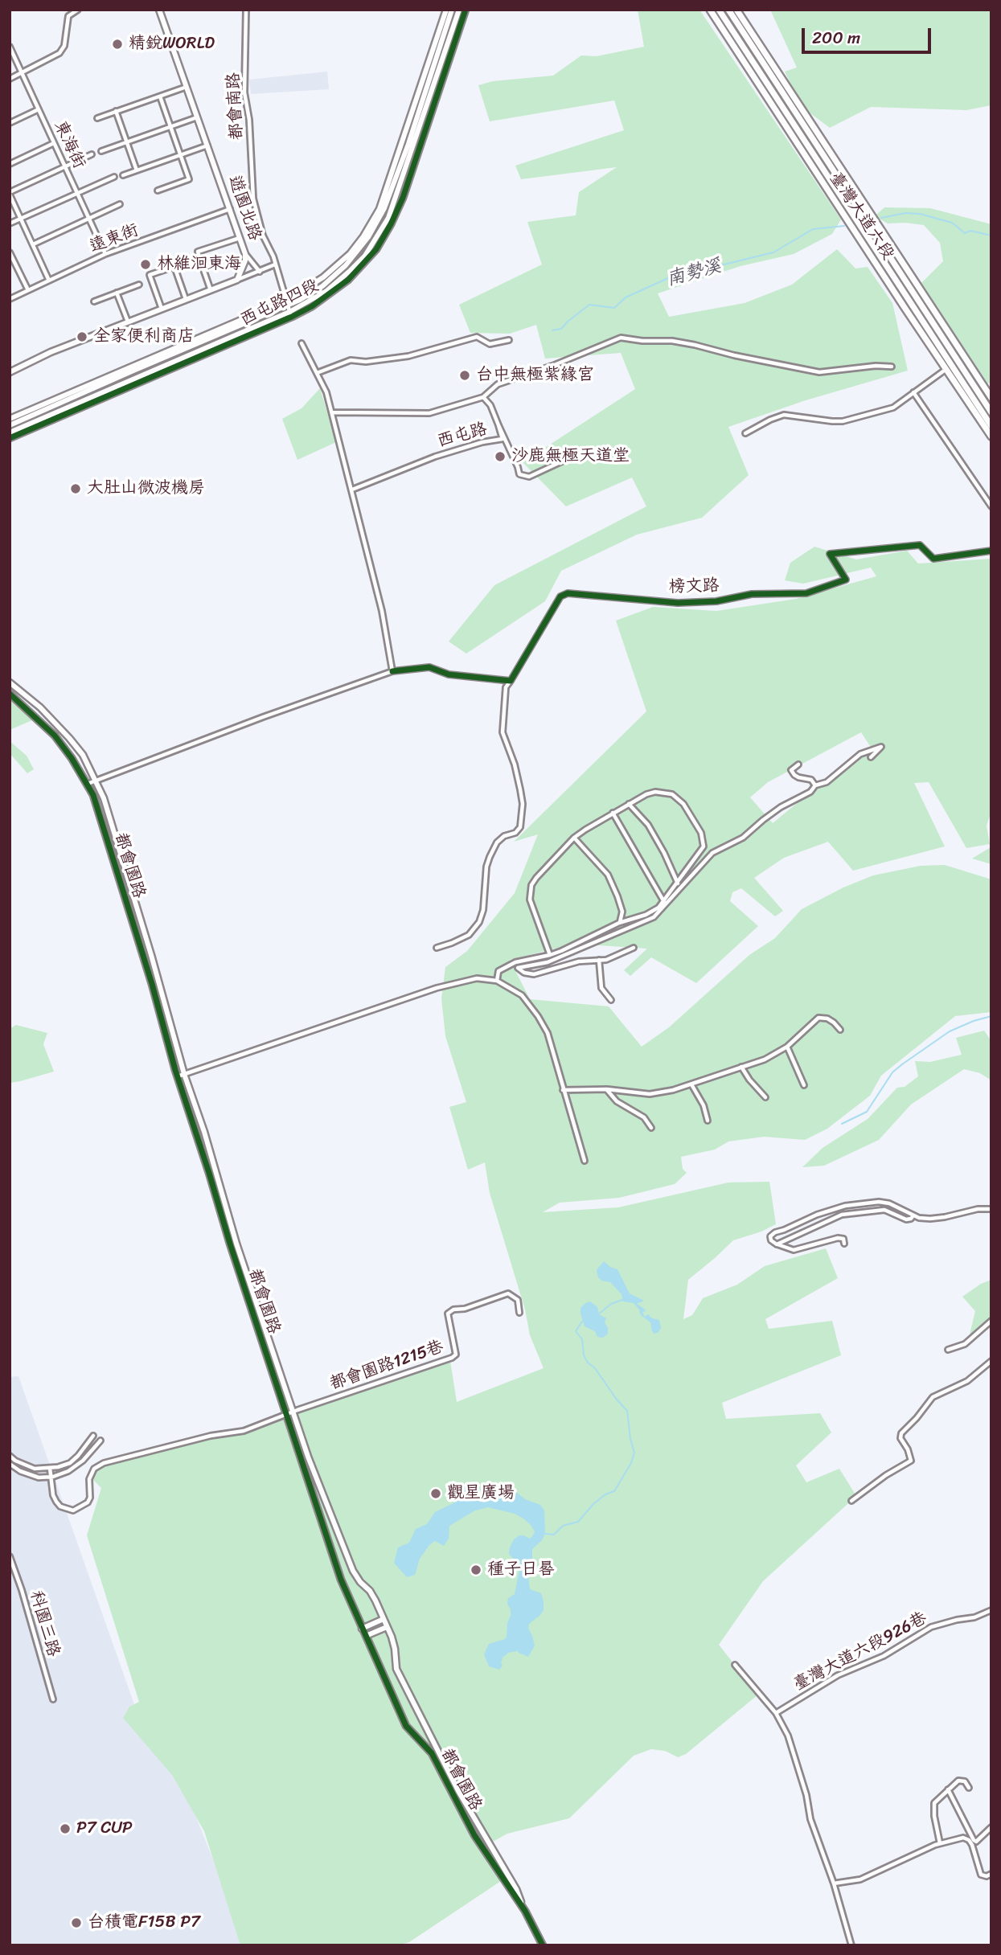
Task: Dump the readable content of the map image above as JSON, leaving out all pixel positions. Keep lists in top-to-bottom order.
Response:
{
  "streets": {
    "main road": ["臺灣大道六段"],
    "street": [
      "都會南路",
      "東海街",
      "遊園北路",
      "遠東街",
      "西屯路四段",
      "西屯路",
      "榜文路",
      "都會園路",
      "都會園路1215巷",
      "科園三路",
      "臺灣大道六段926巷"
    ]
  },
  "crossings": [
    ["都會南路", "西屯路四段"],
    ["東海街", "遠東街"],
    ["遊園北路", "遠東街"],
    ["都會園路", "都會園路1215巷"]
  ],
  "water": ["南勢溪"],
  "places": [
    "精銳WORLD",
    "林維洄東海",
    "全家便利商店",
    "台中無極紫緣宮",
    "沙鹿無極天道堂",
    "大肚山微波機房",
    "觀星廣場",
    "種子日晷",
    "P7 CUP",
    "台積電F15B P7"
  ],
  "scale_bar": "200 m"
}
